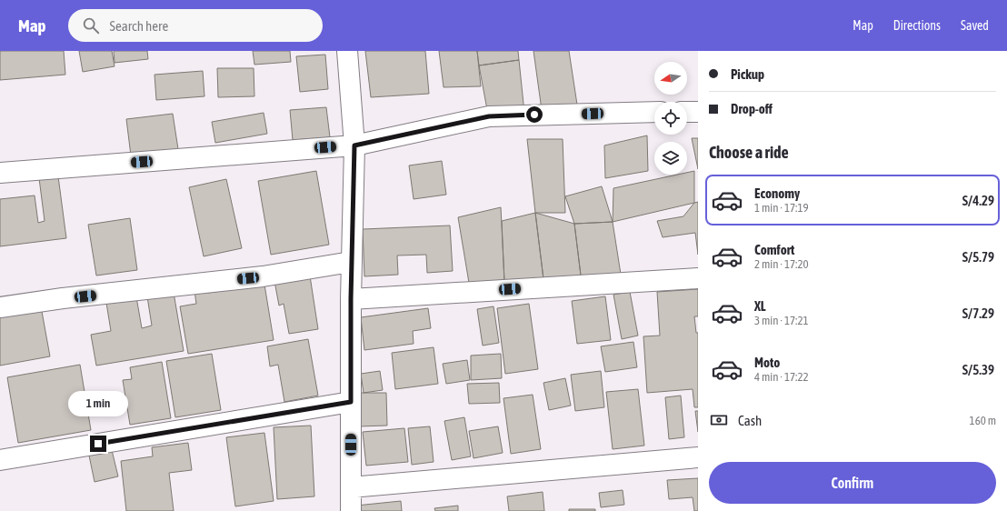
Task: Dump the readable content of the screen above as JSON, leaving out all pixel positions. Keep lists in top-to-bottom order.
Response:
{
  "north": "left",
  "page": {
    "header": "Map",
    "search": "Search here",
    "nav": ["Map", "Directions", "Saved"],
    "banner": ["Pickup", "Drop-off"],
    "heading": "Choose a ride",
    "list": [
      {
        "name": "Economy",
        "note": "1 min · 17:19",
        "value": "S/4.29"
      },
      {
        "name": "Comfort",
        "note": "2 min · 17:20",
        "value": "S/5.79"
      },
      {
        "name": "XL",
        "note": "3 min · 17:21",
        "value": "S/7.29"
      },
      {
        "name": "Moto",
        "note": "4 min · 17:22",
        "value": "S/5.39"
      }
    ],
    "bubble": "1 min",
    "pay": ["Cash", "160 m"],
    "buttons": "Confirm"
  }
}
